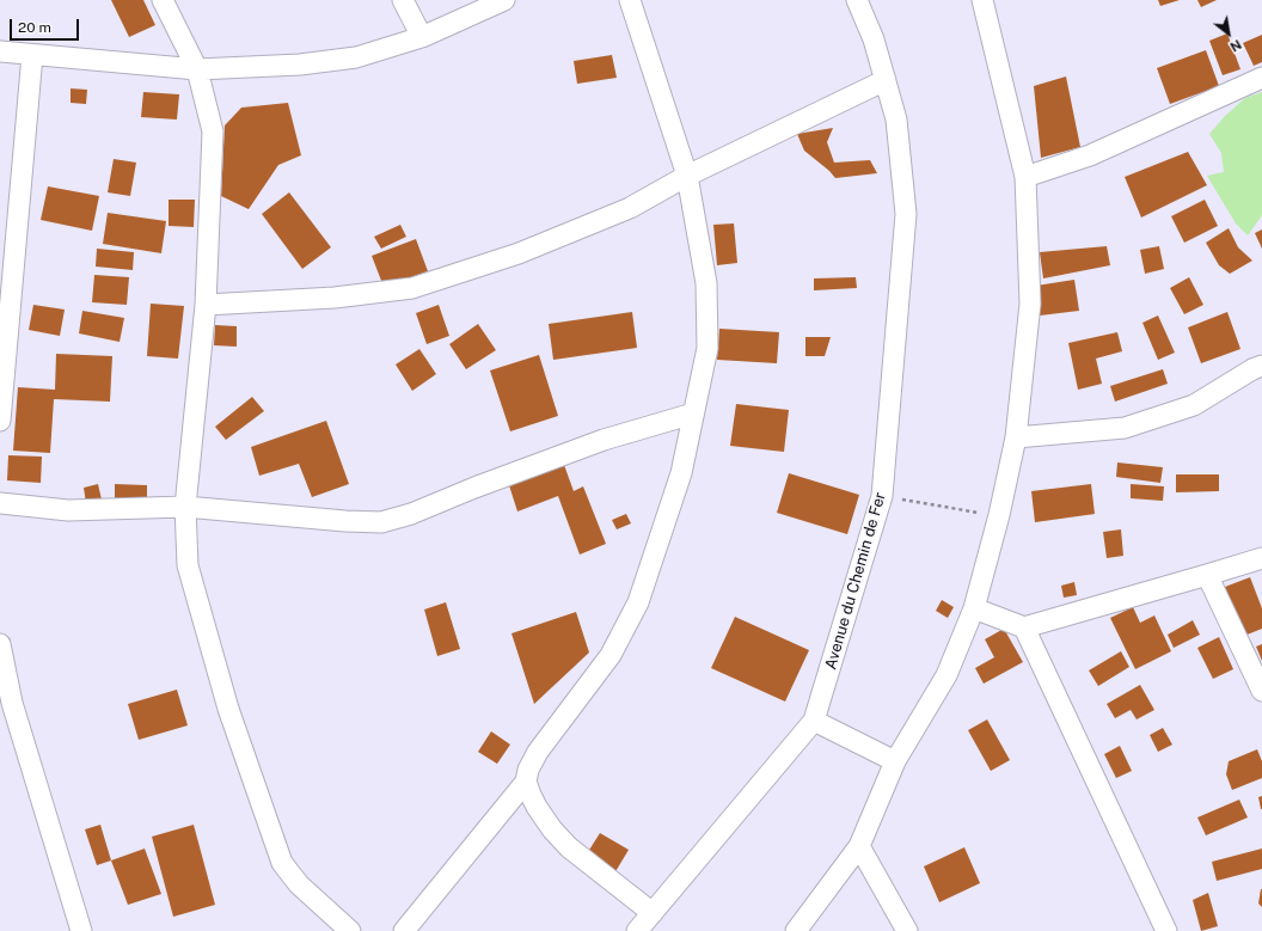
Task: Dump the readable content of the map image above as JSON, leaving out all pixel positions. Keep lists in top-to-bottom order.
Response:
{
  "streets": {
    "street": ["Avenue du Chemin de Fer"]
  },
  "scale_bar": "20 m",
  "north": "bottom right"
}
